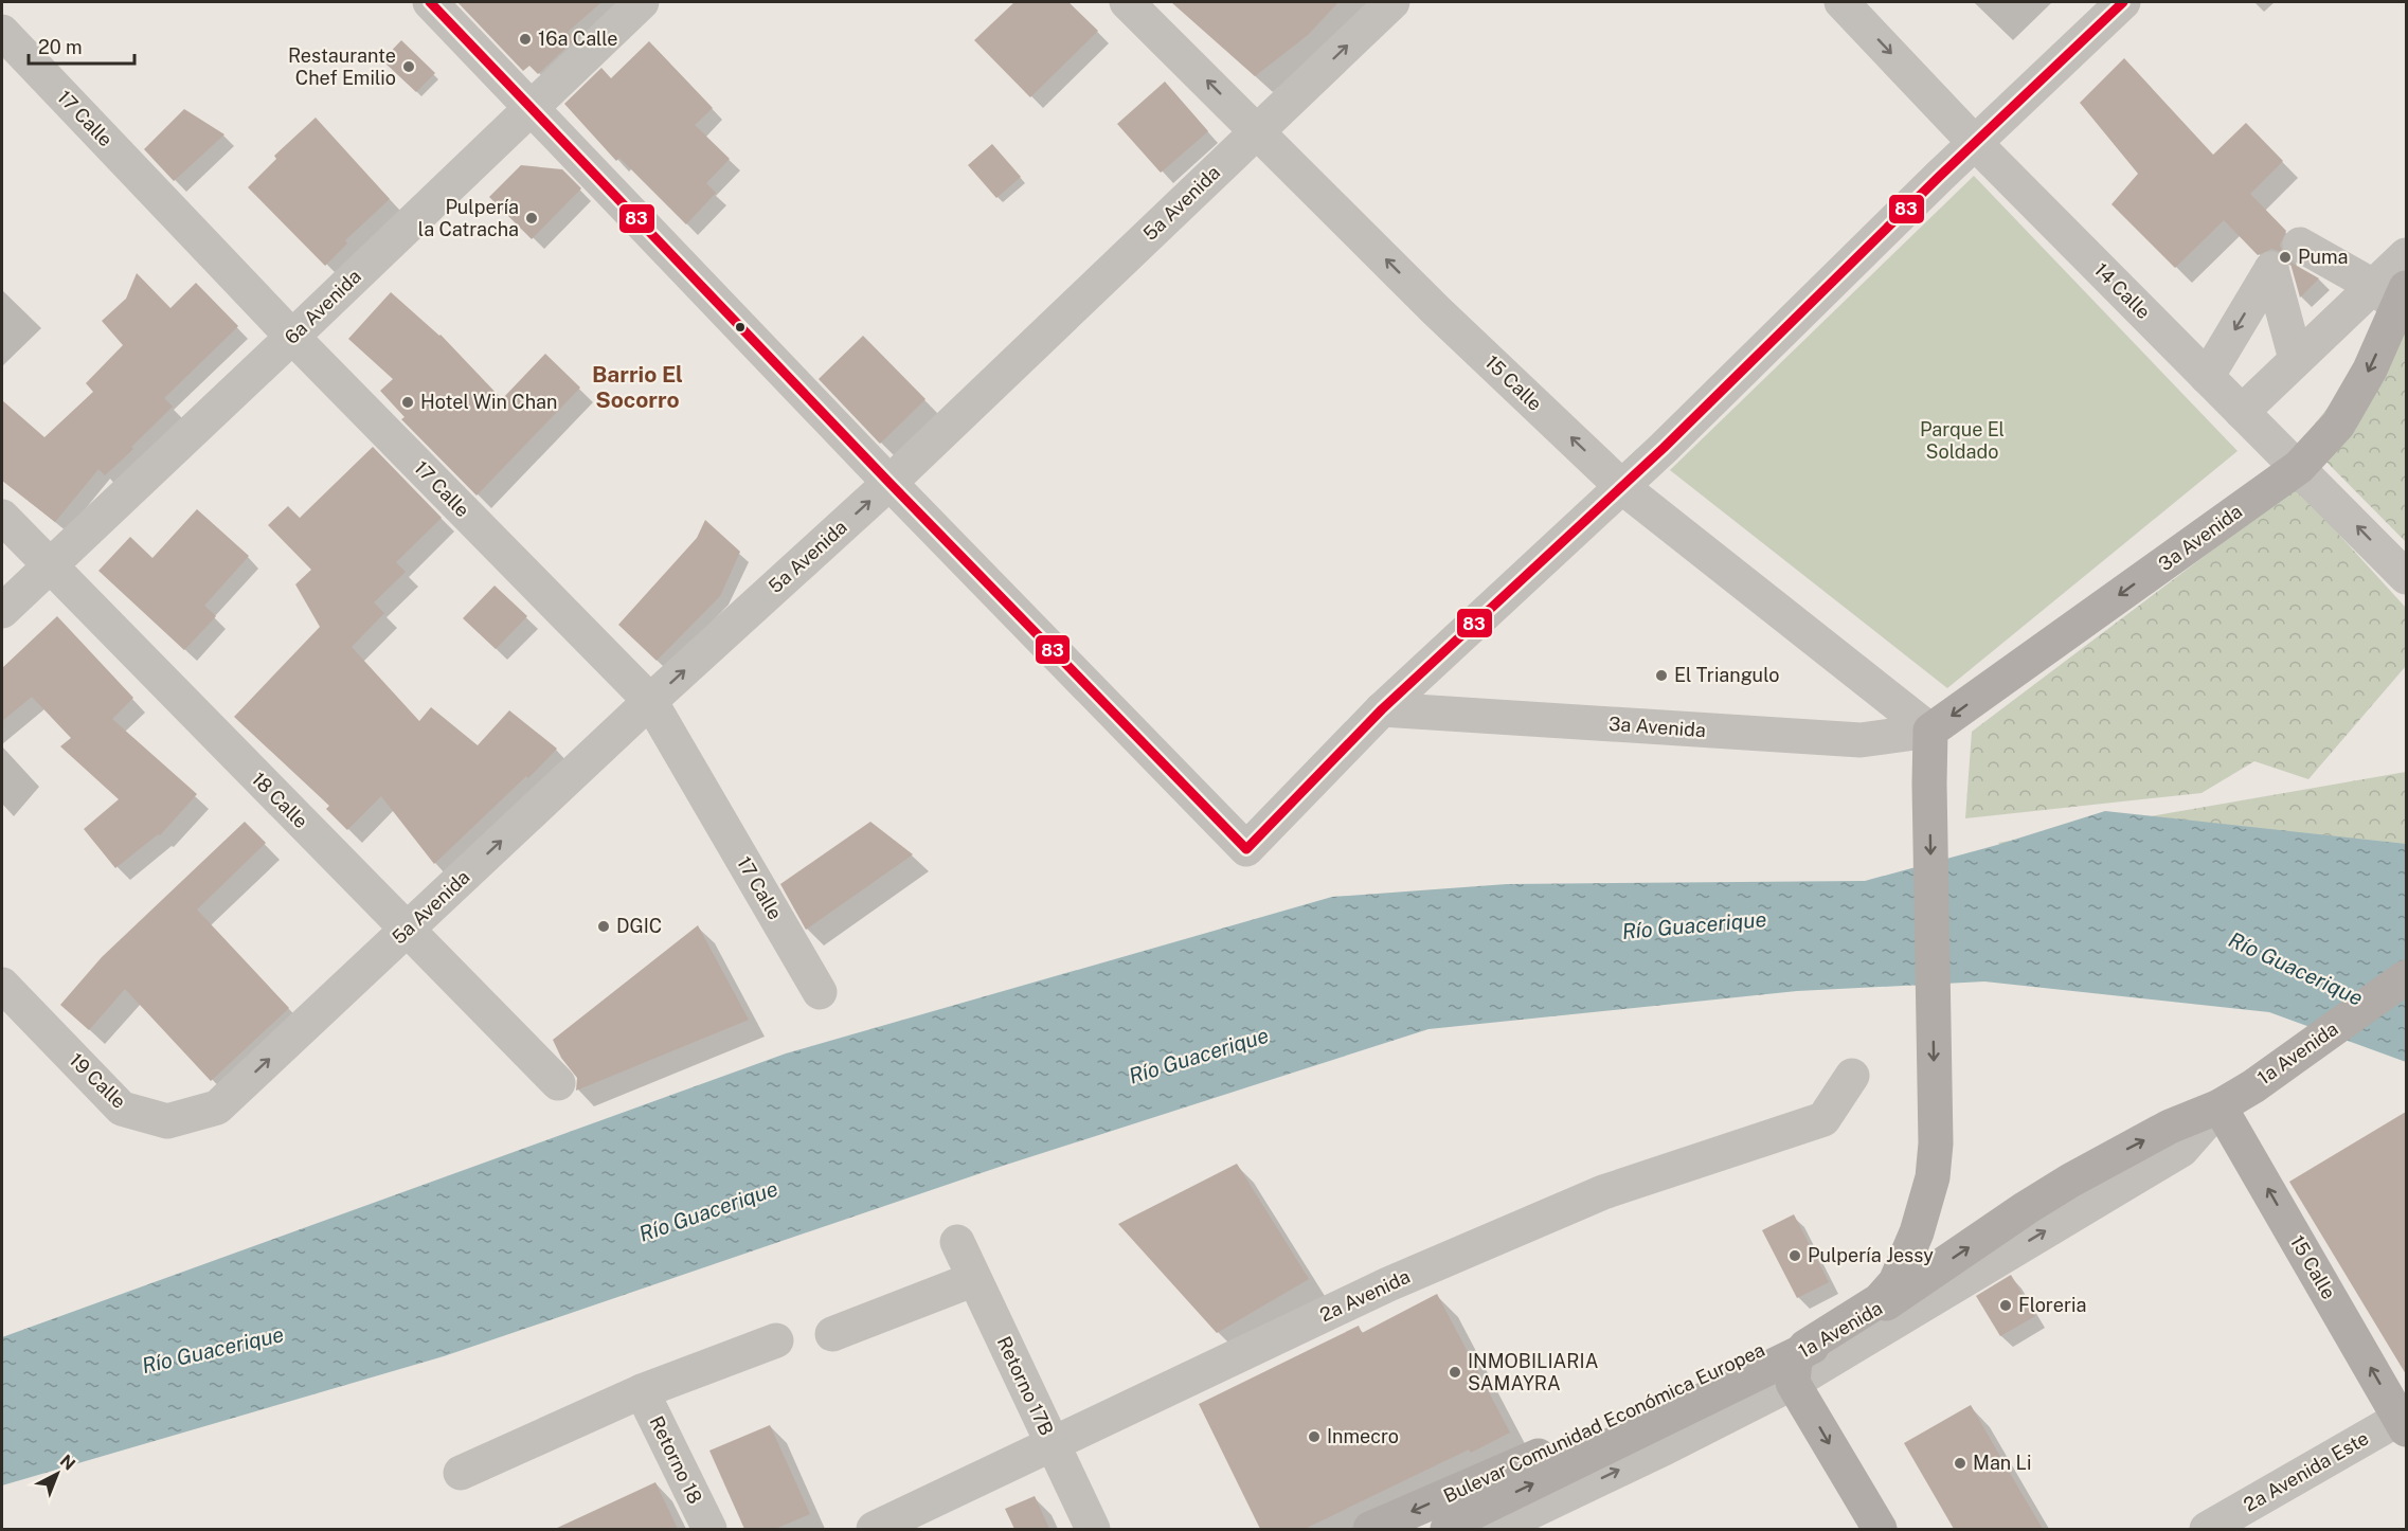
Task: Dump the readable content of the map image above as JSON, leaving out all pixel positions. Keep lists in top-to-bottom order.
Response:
{
  "streets": {
    "main road": [
      "15 Calle",
      "3a Avenida",
      "1a Avenida",
      "Bulevar Comunidad Económica Europea"
    ],
    "street": [
      "17 Calle",
      "5a Avenida",
      "14 Calle",
      "6a Avenida",
      "18 Calle",
      "19 Calle",
      "2a Avenida",
      "Retorno 17B",
      "Retorno 18",
      "2a Avenida Este"
    ]
  },
  "crossings": [
    ["17 Calle", "5a Avenida"],
    ["17 Calle", "6a Avenida"],
    ["5a Avenida", "15 Calle"],
    ["5a Avenida", "18 Calle"],
    ["5a Avenida", "19 Calle"],
    ["14 Calle", "3a Avenida"],
    ["6a Avenida", "18 Calle"],
    ["15 Calle", "3a Avenida"],
    ["15 Calle", "1a Avenida"],
    ["15 Calle", "2a Avenida Este"],
    ["2a Avenida", "Retorno 17B"]
  ],
  "one_way": [
    "5a Avenida",
    "15 Calle",
    "3a Avenida",
    "1a Avenida",
    "Bulevar Comunidad Económica Europea"
  ],
  "districts": ["Barrio El Socorro"],
  "water": ["Río Guacerique"],
  "parks": ["Parque El Soldado"],
  "places": [
    "16a Calle",
    "Restaurante Chef Emilio",
    "Pulpería la Catracha",
    "Puma",
    "Hotel Win Chan",
    "El Triangulo",
    "DGIC",
    "Pulpería Jessy",
    "Floreria",
    "INMOBILIARIA SAMAYRA",
    "Inmecro",
    "Man Li"
  ],
  "lines": ["transit line 83"],
  "scale_bar": "20 m",
  "north": "top right"
}
